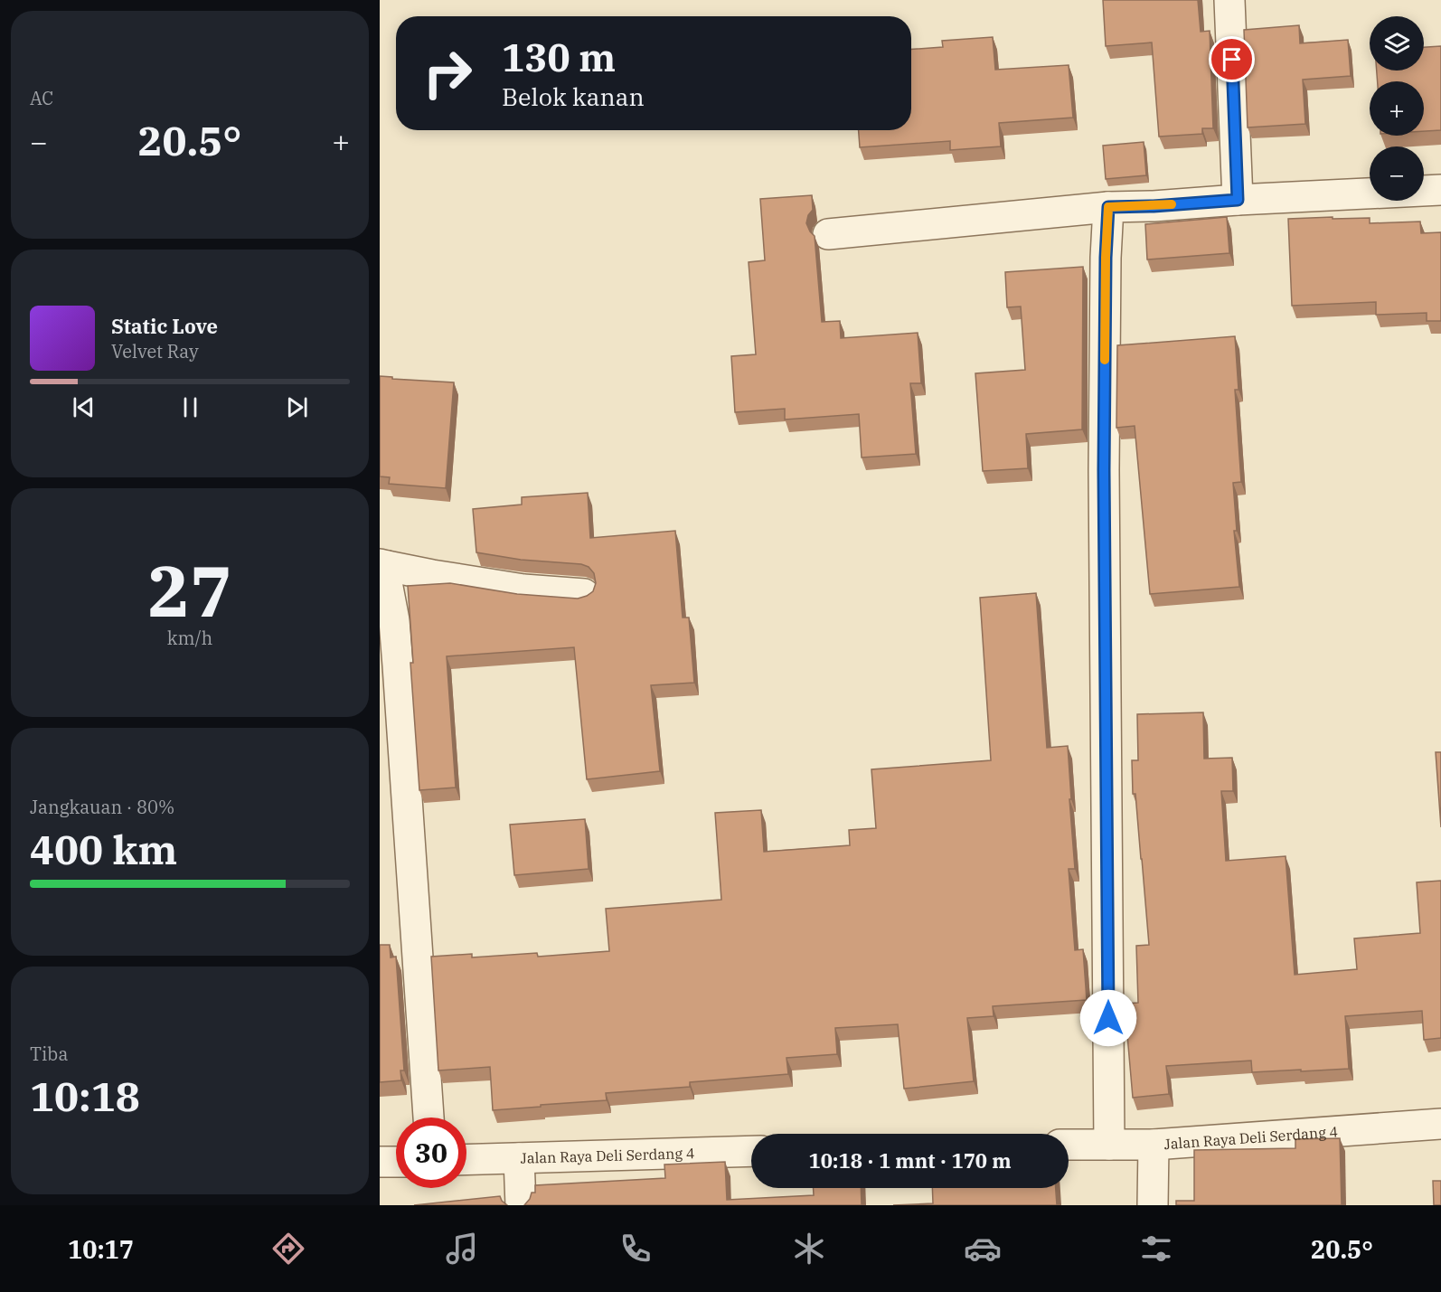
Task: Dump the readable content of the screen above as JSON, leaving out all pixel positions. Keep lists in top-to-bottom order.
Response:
{
  "streets": {
    "street": ["Jalan Raya Deli Serdang 4"]
  },
  "page": {
    "tile": [
      "AC",
      ["27", "km/h"],
      ["Jangkauan · 80%", "400 km"],
      ["Tiba", "10:18"]
    ],
    "map_buttons": ["+", "−"],
    "turn": ["130 m", "Belok kanan"],
    "heat": ["−", "20.5°", "+"],
    "song": ["Static Love", "Velvet Ray"],
    "limit": "30",
    "trip": "10:18 · 1 mnt · 170 m",
    "tabs": ["10:17", "20.5°"]
  }
}
